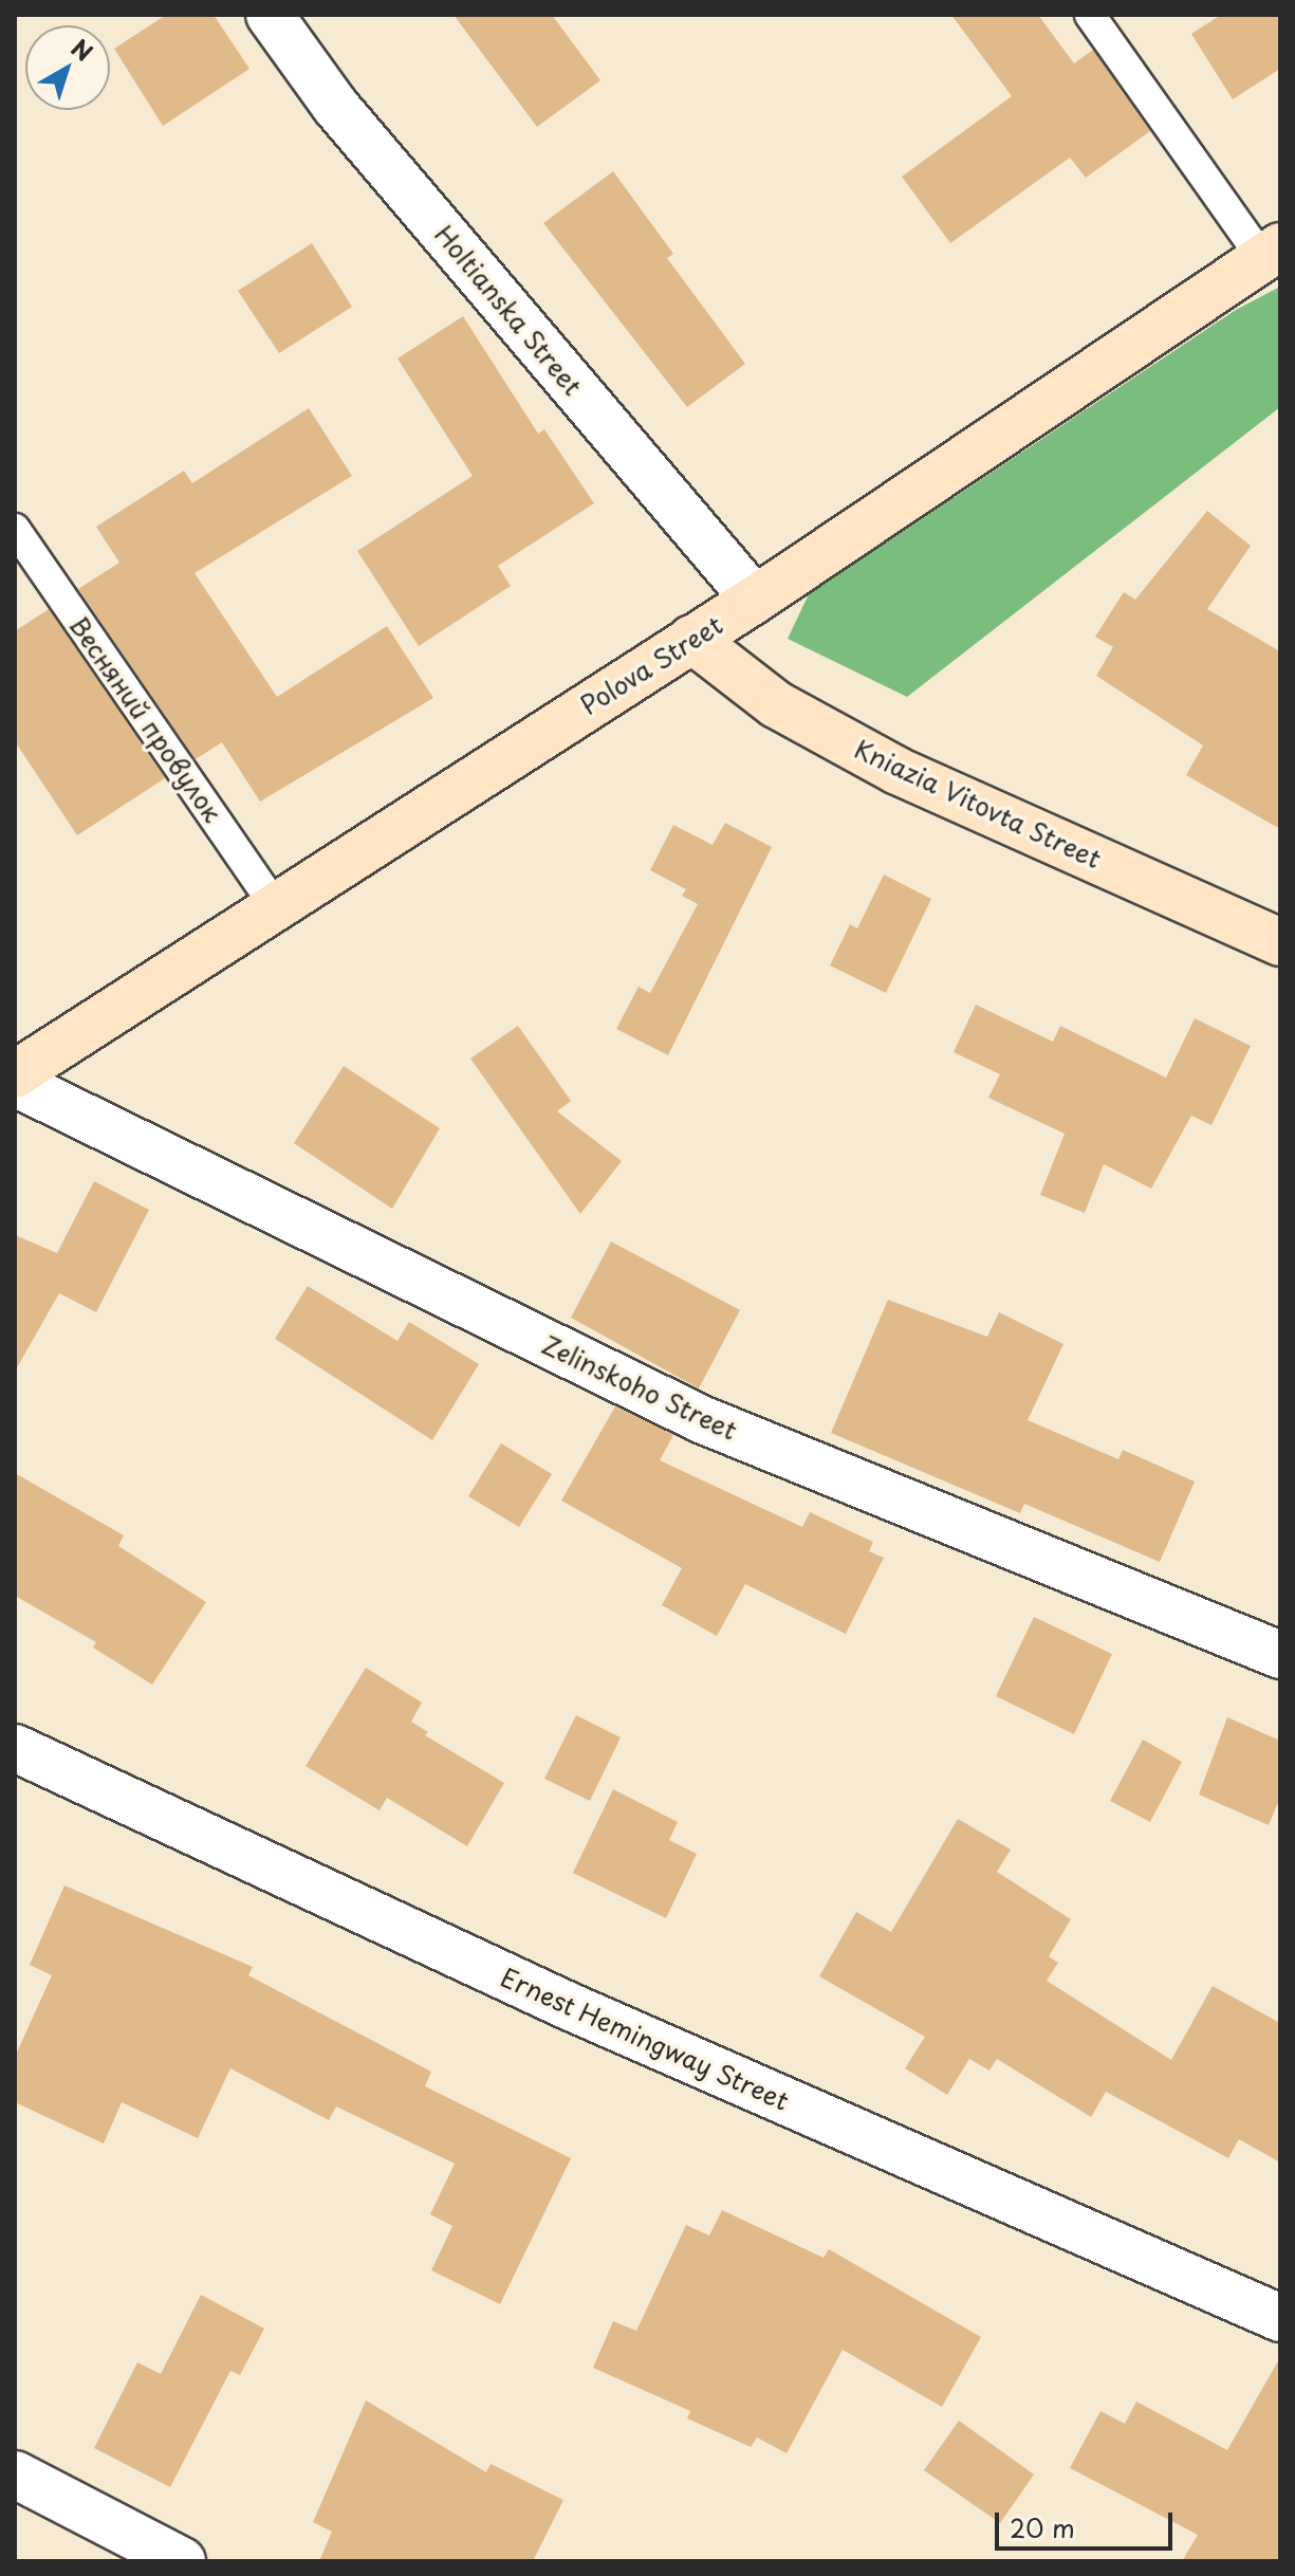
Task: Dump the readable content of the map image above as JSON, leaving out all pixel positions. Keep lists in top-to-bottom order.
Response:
{
  "streets": {
    "street": [
      "Holtianska Street",
      "Polova Street",
      "Kniazia Vitovta Street",
      "Zelinskoho Street",
      "Ernest Hemingway Street"
    ],
    "lane": ["Весняний провулок"]
  },
  "crossings": [
    ["Holtianska Street", "Polova Street"],
    ["Polova Street", "Весняний провулок"],
    ["Polova Street", "Kniazia Vitovta Street"]
  ],
  "scale_bar": "20 m",
  "north": "top right"
}
